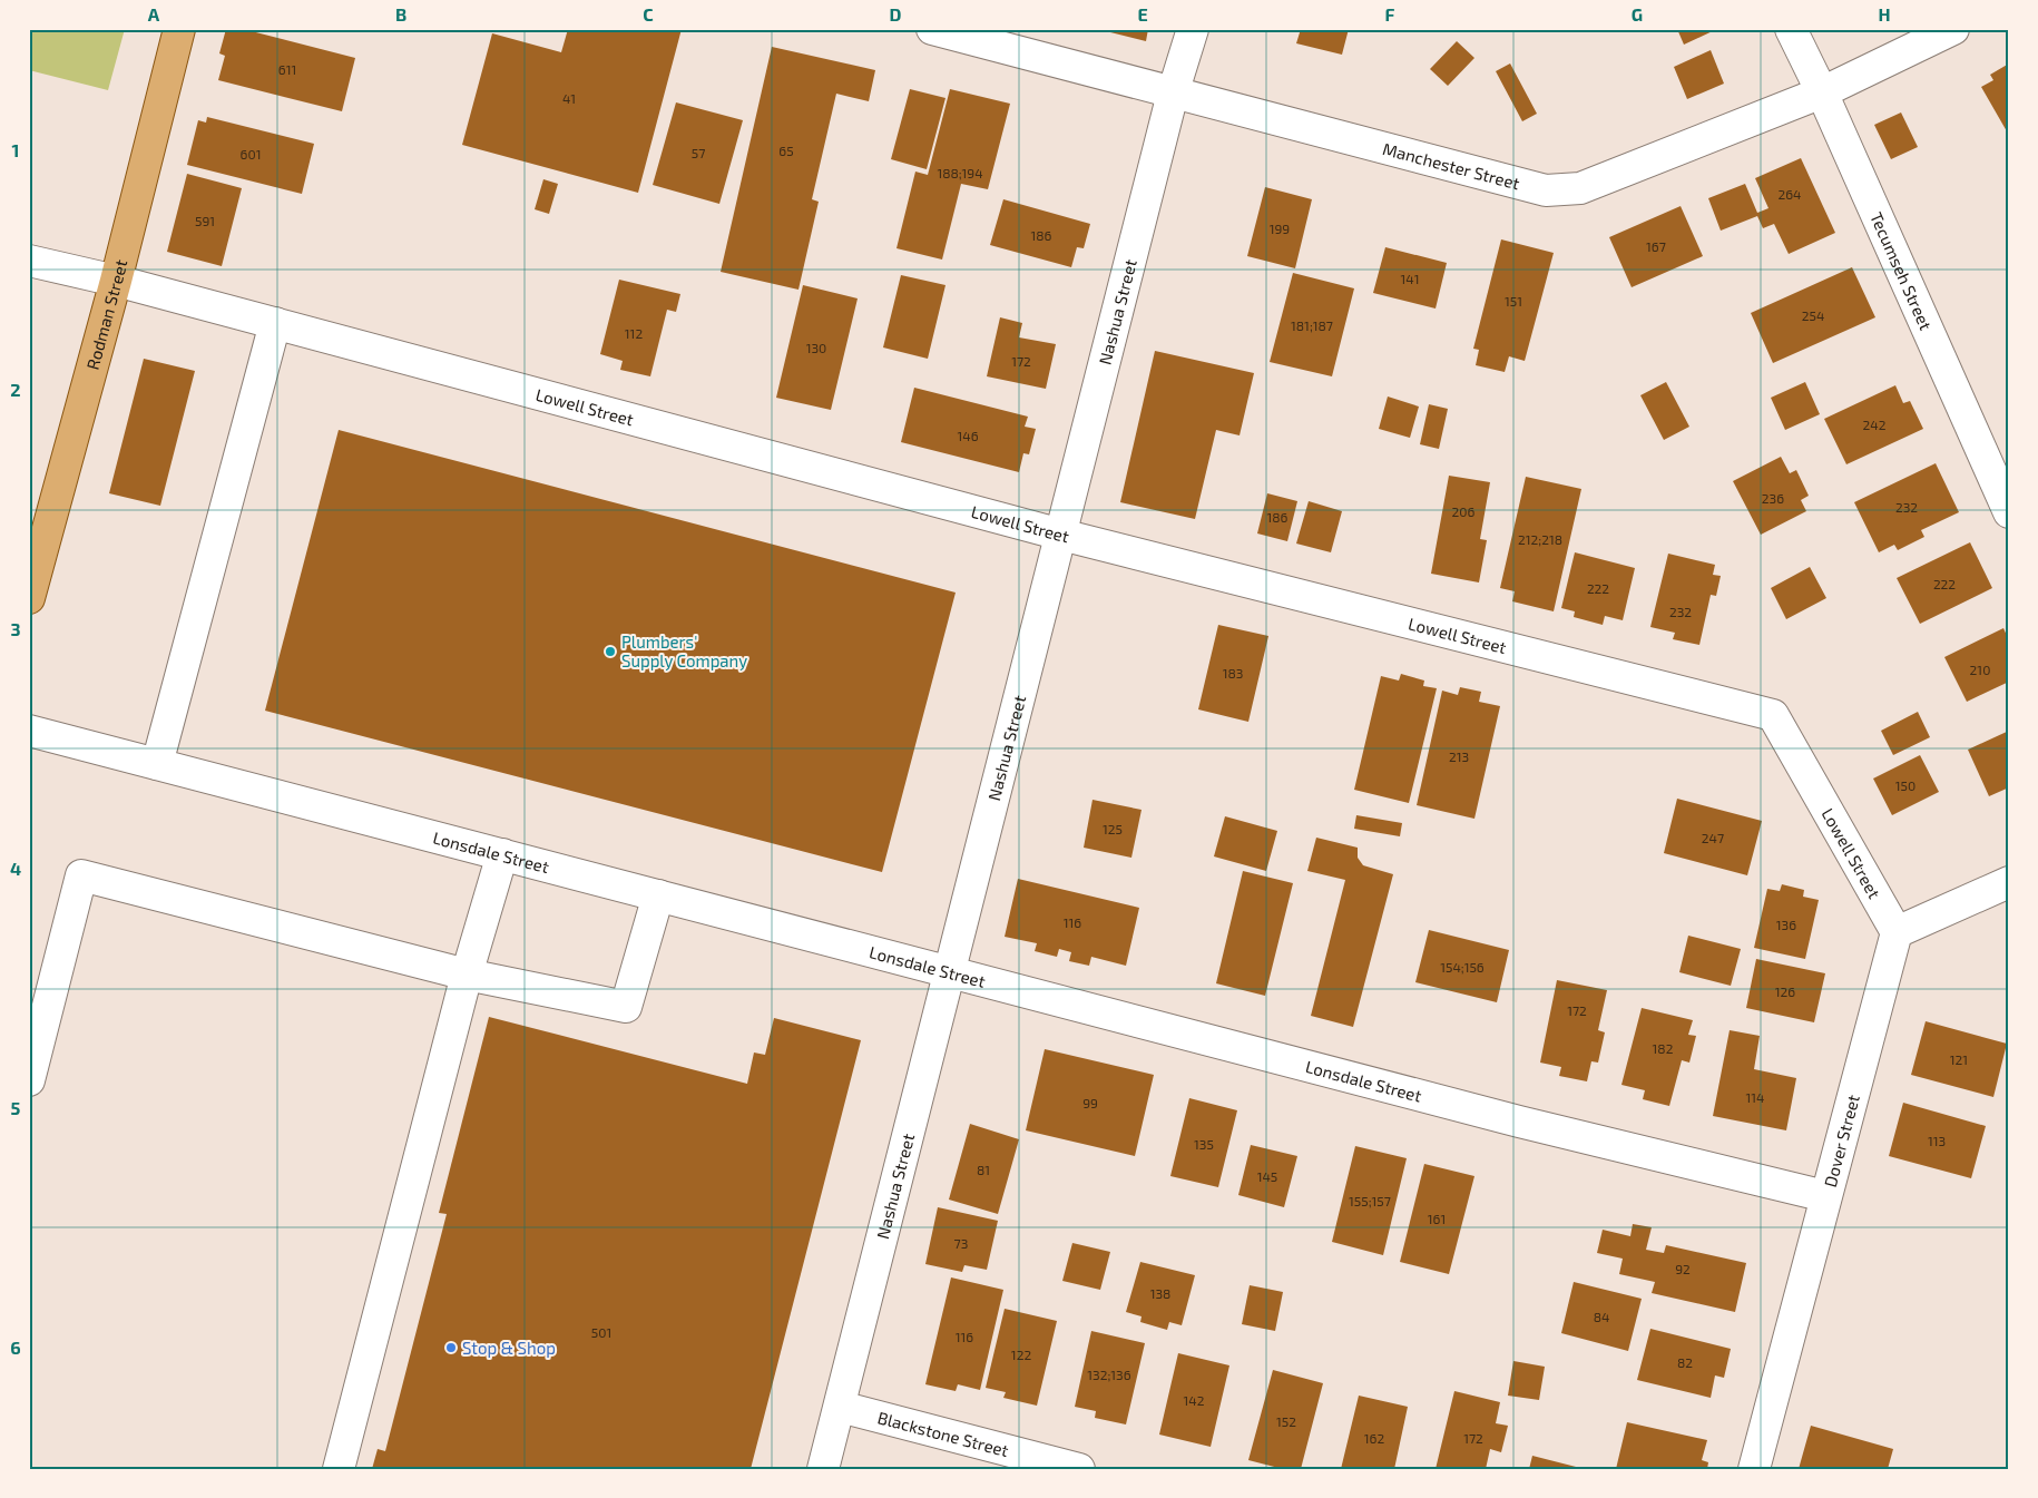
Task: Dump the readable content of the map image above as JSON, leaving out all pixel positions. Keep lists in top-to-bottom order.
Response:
{
  "streets": {
    "main road": ["Rodman Street"],
    "street": [
      "Manchester Street",
      "Tecumseh Street",
      "Nashua Street",
      "Lowell Street",
      "Lonsdale Street",
      "Dover Street",
      "Blackstone Street"
    ]
  },
  "crossings": [
    ["Manchester Street", "Tecumseh Street"],
    ["Manchester Street", "Nashua Street"],
    ["Nashua Street", "Lowell Street"],
    ["Nashua Street", "Lonsdale Street"],
    ["Nashua Street", "Blackstone Street"],
    ["Rodman Street", "Lowell Street"],
    ["Lowell Street", "Dover Street"],
    ["Lonsdale Street", "Dover Street"]
  ],
  "places": ["Plumbers' Supply Company", "Stop & Shop"],
  "house_numbers": [
    "611",
    "41",
    "65",
    "57",
    "601",
    "188;194",
    "264",
    "591",
    "199",
    "186",
    "167",
    "141",
    "151",
    "254",
    "181;187",
    "112",
    "130",
    "172",
    "242",
    "146",
    "236",
    "232",
    "206",
    "186",
    "212;218",
    "222",
    "222",
    "232",
    "210",
    "183",
    "213",
    "150",
    "125",
    "247",
    "116",
    "136",
    "154;156",
    "126",
    "172",
    "182",
    "121",
    "114",
    "99",
    "113",
    "135",
    "81",
    "145",
    "155;157",
    "161",
    "73",
    "92",
    "138",
    "84",
    "501",
    "116",
    "122",
    "82",
    "132;136",
    "142",
    "152",
    "162",
    "172"
  ],
  "grid": {
    "columns": [
      "A",
      "B",
      "C",
      "D",
      "E",
      "F",
      "G",
      "H"
    ],
    "rows": [
      "1",
      "2",
      "3",
      "4",
      "5",
      "6"
    ]
  }
}
